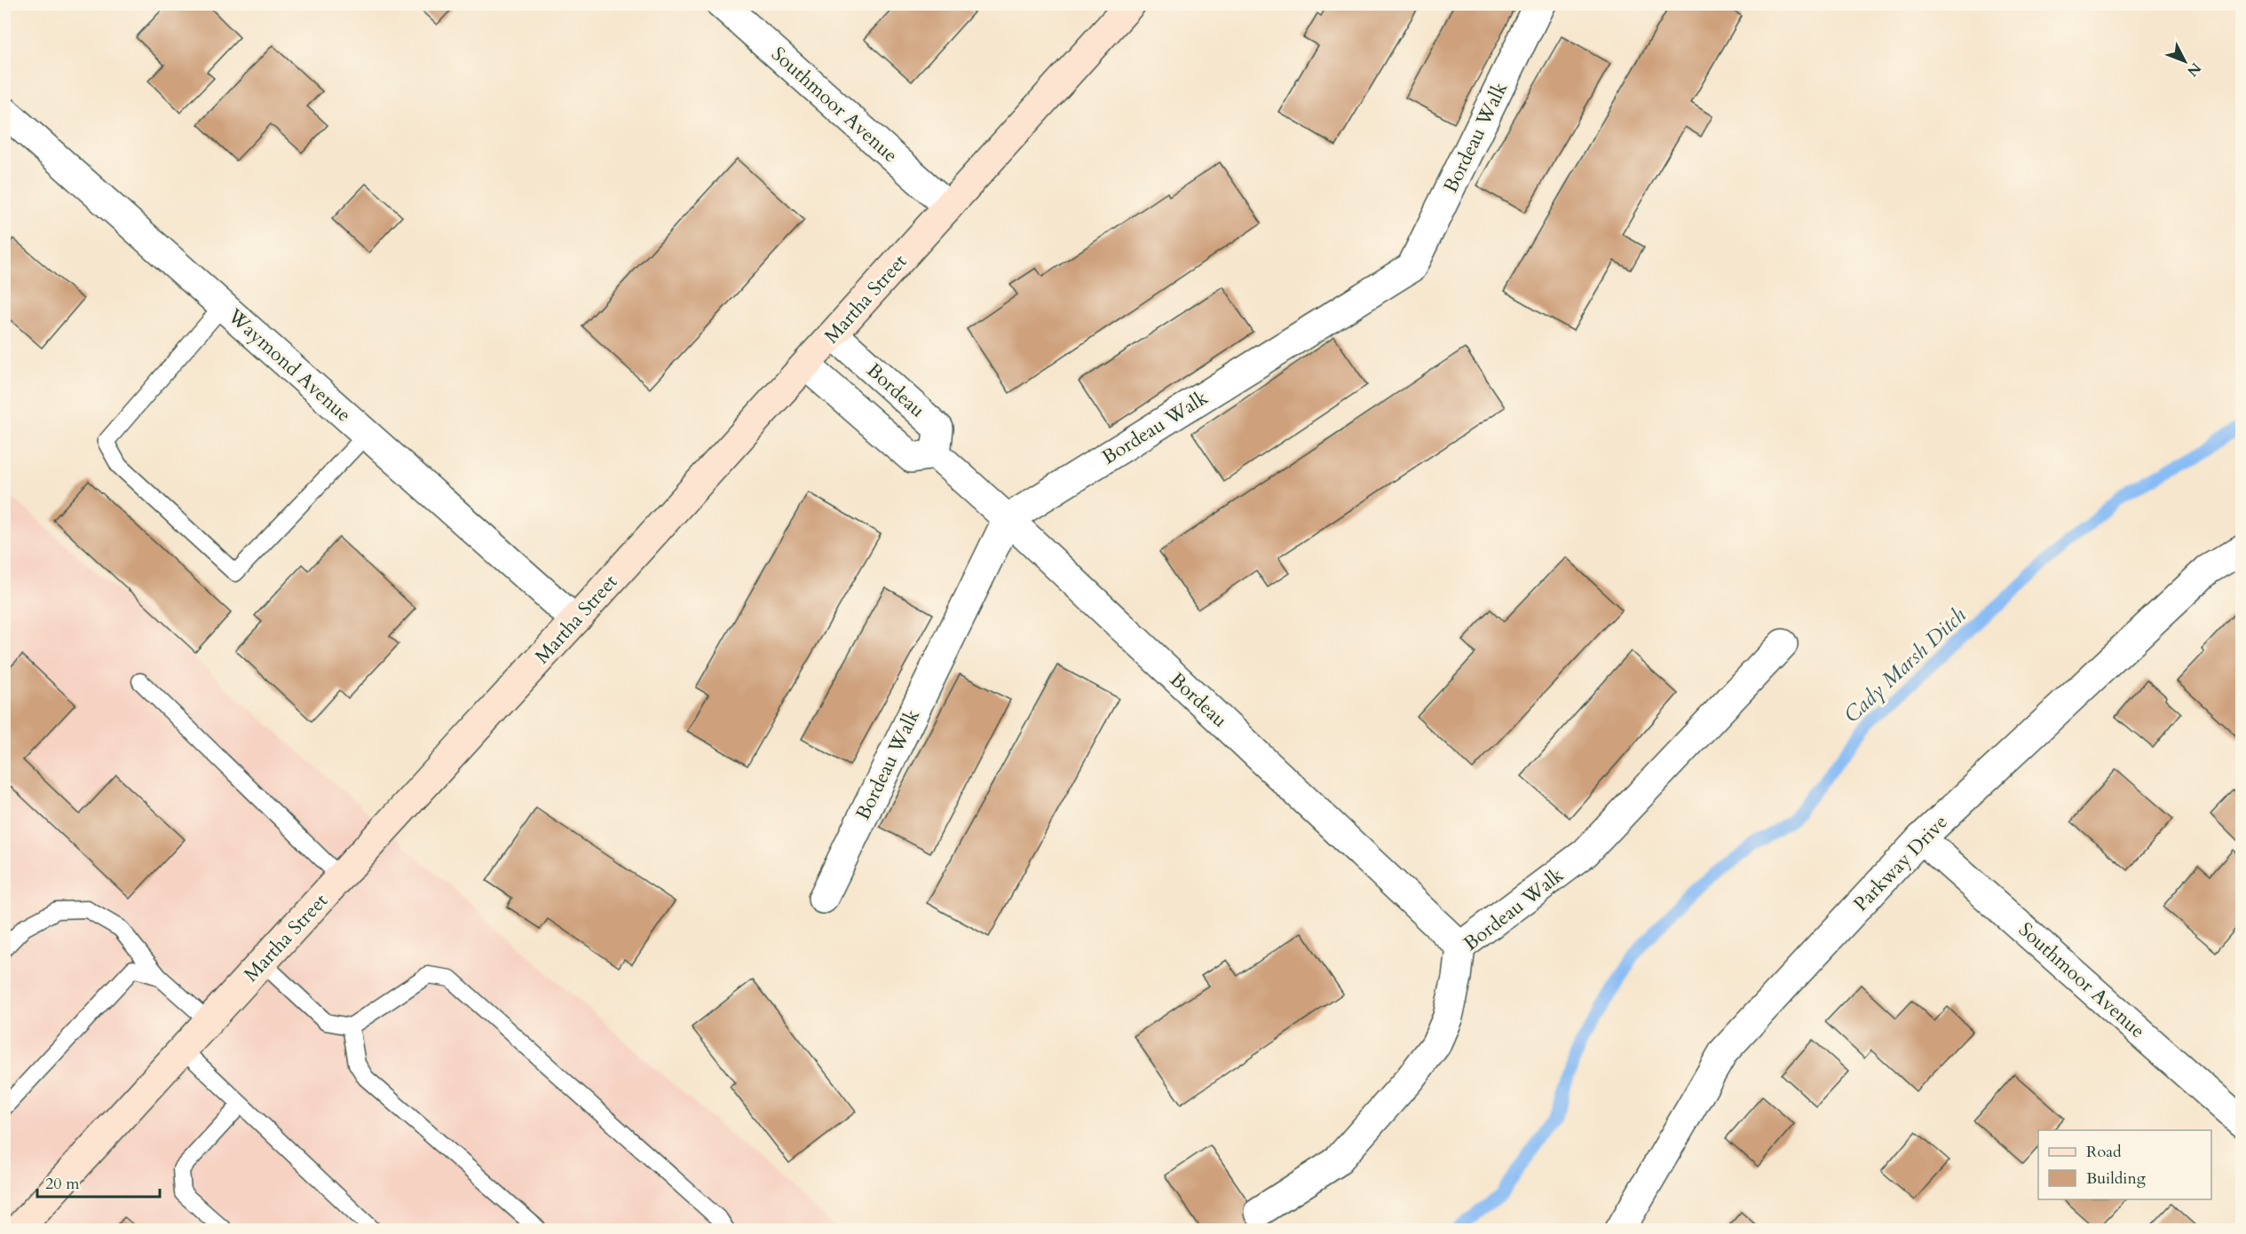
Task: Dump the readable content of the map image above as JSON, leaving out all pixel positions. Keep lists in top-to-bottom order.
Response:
{
  "streets": {
    "street": [
      "Southmoor Avenue",
      "Bordeau Walk",
      "Martha Street",
      "Waymond Avenue",
      "Bordeau",
      "Parkway Drive"
    ]
  },
  "crossings": [
    ["Southmoor Avenue", "Martha Street"],
    ["Southmoor Avenue", "Parkway Drive"],
    ["Bordeau Walk", "Bordeau"],
    ["Martha Street", "Waymond Avenue"],
    ["Martha Street", "Bordeau"]
  ],
  "water": ["Cady Marsh Ditch"],
  "legend": ["Road", "Building"],
  "scale_bar": "20 m",
  "north": "bottom right"
}
